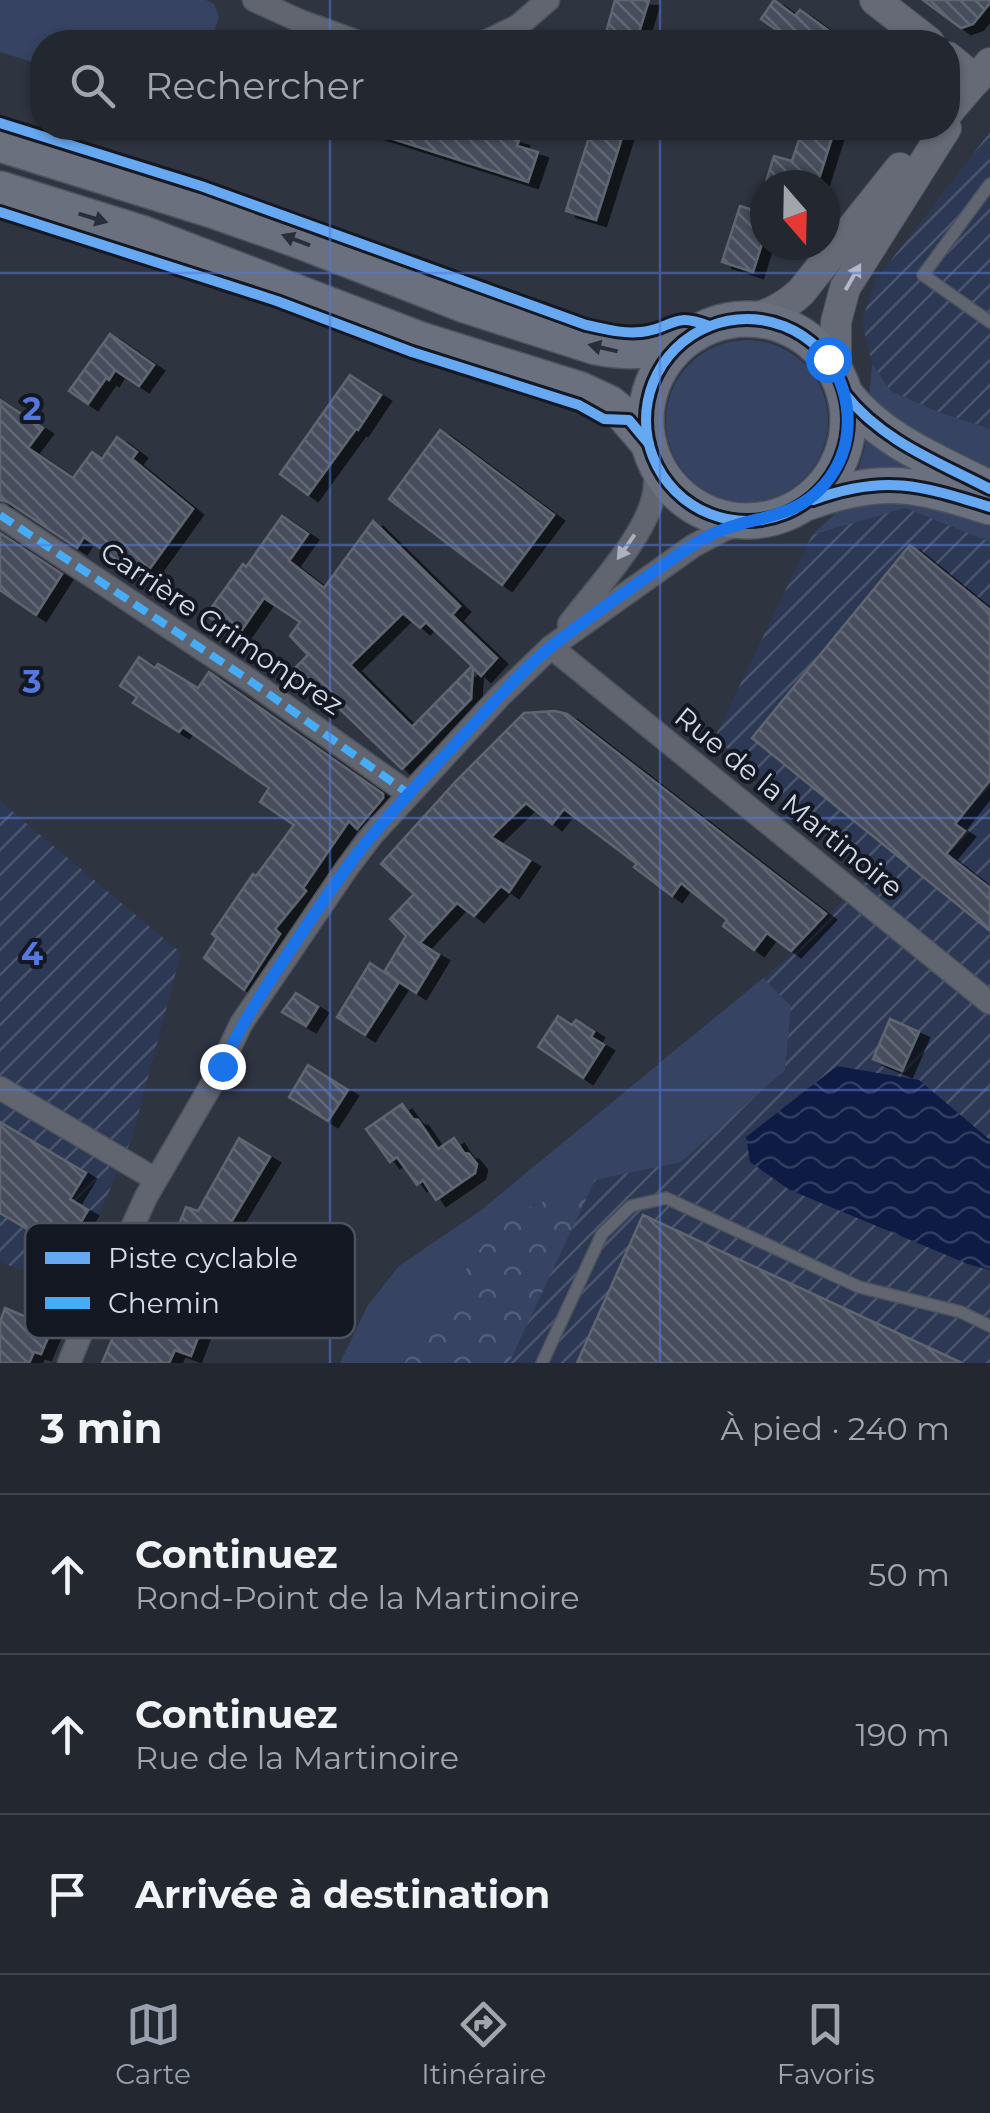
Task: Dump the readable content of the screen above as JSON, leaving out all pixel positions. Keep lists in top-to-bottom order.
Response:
{
  "streets": {
    "street": ["Carrière Grimonprez", "Rue de la Martinoire"]
  },
  "legend": ["Piste cyclable", "Chemin"],
  "north": "bottom",
  "page": {
    "search": "Rechercher",
    "heading": ["3 min", "À pied · 240 m"],
    "list": [
      ["Continuez", "Rond-Point de la Martinoire", "50 m"],
      ["Continuez", "Rue de la Martinoire", "190 m"],
      "Arrivée à destination"
    ],
    "nav": ["Carte", "Itinéraire", "Favoris"]
  },
  "grid": {
    "rows": ["2", "3", "4"]
  }
}
